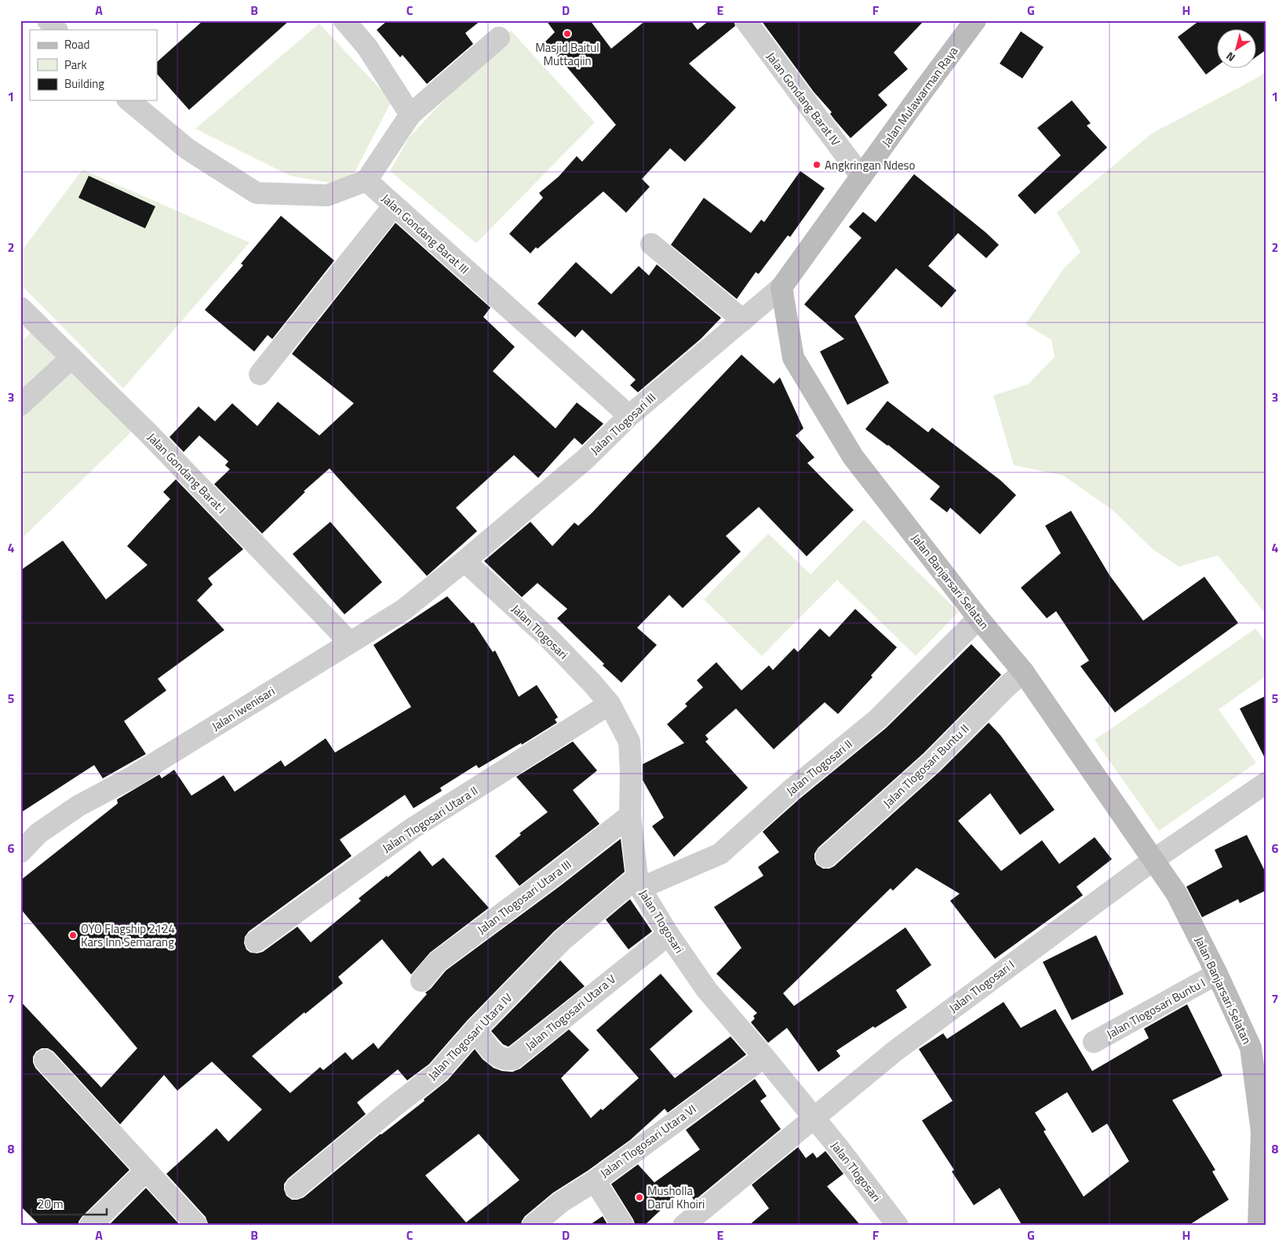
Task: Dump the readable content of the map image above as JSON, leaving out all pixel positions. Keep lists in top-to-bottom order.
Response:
{
  "streets": {
    "main road": ["Jalan Mulawarman Raya", "Jalan Banjarsari Selatan"],
    "street": [
      "Jalan Gondang Barat IV",
      "Jalan Gondang Barat III",
      "Jalan Tlogosari III",
      "Jalan Gondang Barat I",
      "Jalan Tlogosari",
      "Jalan Iwenisari",
      "Jalan Tlogosari Buntu II",
      "Jalan Tlogosari II",
      "Jalan Tlogosari Utara II",
      "Jalan Tlogosari Utara III",
      "Jalan Tlogosari I",
      "Jalan Tlogosari Buntu I",
      "Jalan Tlogosari Utara V",
      "Jalan Tlogosari Utara IV",
      "Jalan Tlogosari Utara VI"
    ]
  },
  "crossings": [
    ["Jalan Mulawarman Raya", "Jalan Gondang Barat IV"],
    ["Jalan Mulawarman Raya", "Jalan Tlogosari III"],
    ["Jalan Mulawarman Raya", "Jalan Banjarsari Selatan"],
    ["Jalan Gondang Barat III", "Jalan Tlogosari III"],
    ["Jalan Tlogosari III", "Jalan Banjarsari Selatan"],
    ["Jalan Tlogosari III", "Jalan Tlogosari"],
    ["Jalan Tlogosari III", "Jalan Iwenisari"],
    ["Jalan Gondang Barat I", "Jalan Iwenisari"],
    ["Jalan Banjarsari Selatan", "Jalan Tlogosari Buntu II"],
    ["Jalan Banjarsari Selatan", "Jalan Tlogosari II"],
    ["Jalan Banjarsari Selatan", "Jalan Tlogosari I"],
    ["Jalan Banjarsari Selatan", "Jalan Tlogosari Buntu I"],
    ["Jalan Tlogosari", "Jalan Iwenisari"],
    ["Jalan Tlogosari", "Jalan Tlogosari II"],
    ["Jalan Tlogosari", "Jalan Tlogosari Utara II"],
    ["Jalan Tlogosari", "Jalan Tlogosari Utara III"],
    ["Jalan Tlogosari", "Jalan Tlogosari I"],
    ["Jalan Tlogosari", "Jalan Tlogosari Utara V"],
    ["Jalan Tlogosari", "Jalan Tlogosari Utara IV"],
    ["Jalan Tlogosari", "Jalan Tlogosari Utara VI"],
    ["Jalan Tlogosari II", "Jalan Tlogosari Utara IV"],
    ["Jalan Tlogosari Utara V", "Jalan Tlogosari Utara IV"]
  ],
  "places": [
    "Masjid Baitul Muttaqiin",
    "Angkringan Ndeso",
    "OYO Flagship 2124 Kars Inn Semarang",
    "Musholla Darul Khoiri"
  ],
  "legend": ["Road", "Park", "Building"],
  "scale_bar": "20 m",
  "north": "bottom left",
  "grid": {
    "columns": [
      "A",
      "B",
      "C",
      "D",
      "E",
      "F",
      "G",
      "H"
    ],
    "rows": [
      "1",
      "2",
      "3",
      "4",
      "5",
      "6",
      "7",
      "8"
    ]
  }
}
